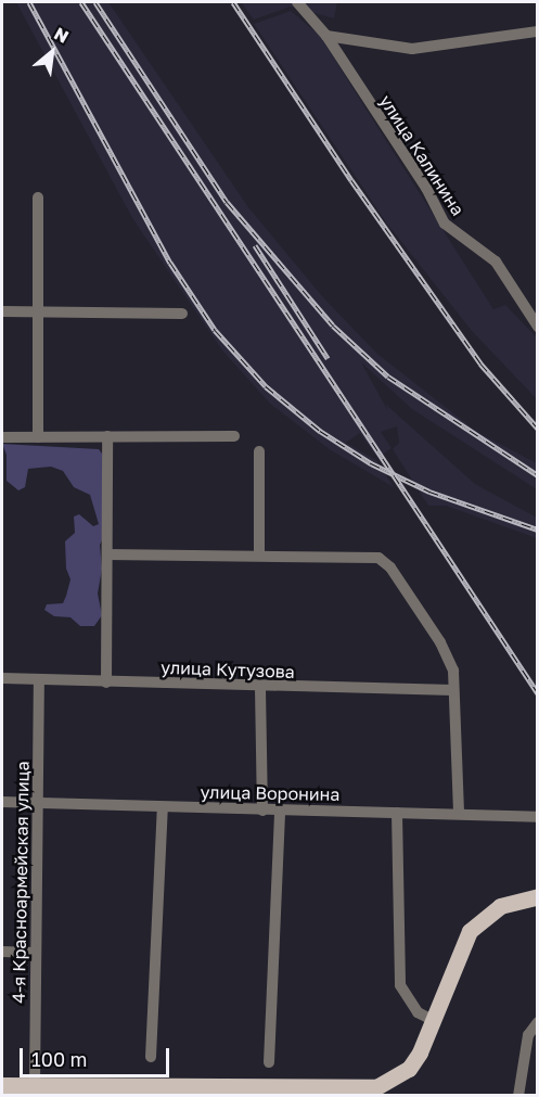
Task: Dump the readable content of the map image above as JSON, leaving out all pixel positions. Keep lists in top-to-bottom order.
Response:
{
  "streets": {
    "street": [
      "улица Калинина",
      "улица Кутузова",
      "улица Воронина",
      "4-я Красноармейская улица"
    ]
  },
  "crossings": [
    ["улица Кутузова", "4-я Красноармейская улица"],
    ["улица Воронина", "4-я Красноармейская улица"]
  ],
  "scale_bar": "100 m",
  "north": "top right"
}
